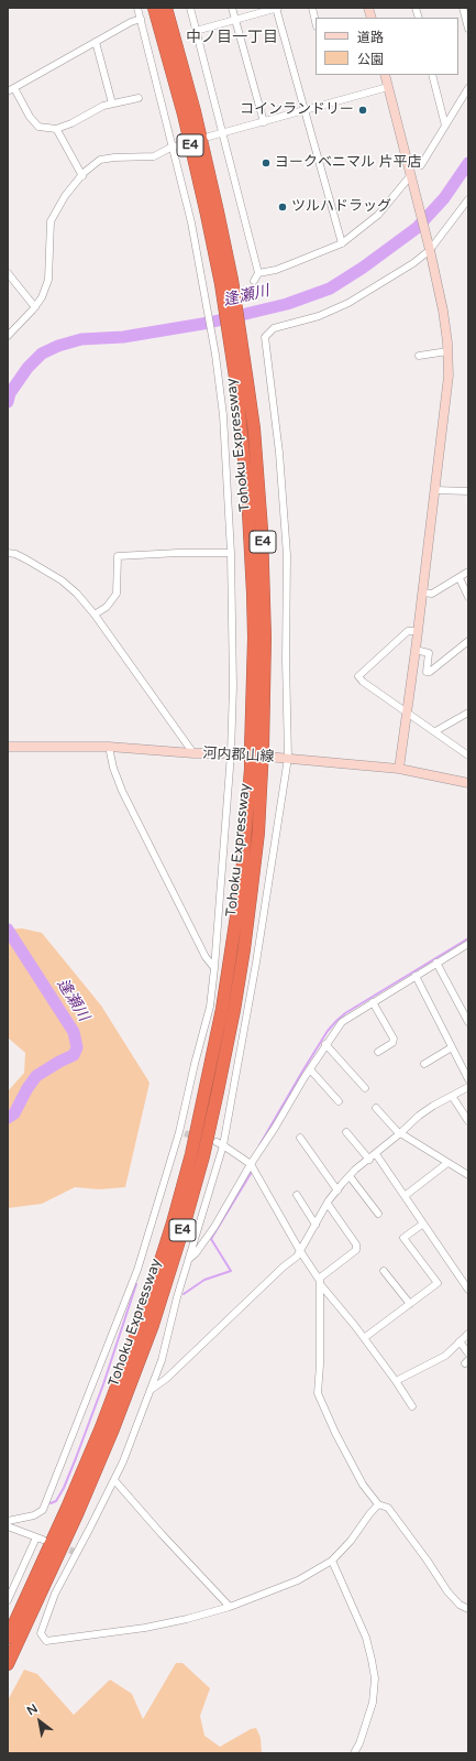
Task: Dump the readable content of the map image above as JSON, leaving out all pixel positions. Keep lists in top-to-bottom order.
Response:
{
  "streets": {
    "highway": ["E4", "Tohoku Expressway"],
    "street": ["河内郡山線"]
  },
  "districts": ["中ノ目一丁目"],
  "water": ["逢瀬川"],
  "places": ["コインランドリー", "ヨークベニマル 片平店", "ツルハドラッグ"],
  "legend": ["道路", "公園"],
  "north": "top left"
}
